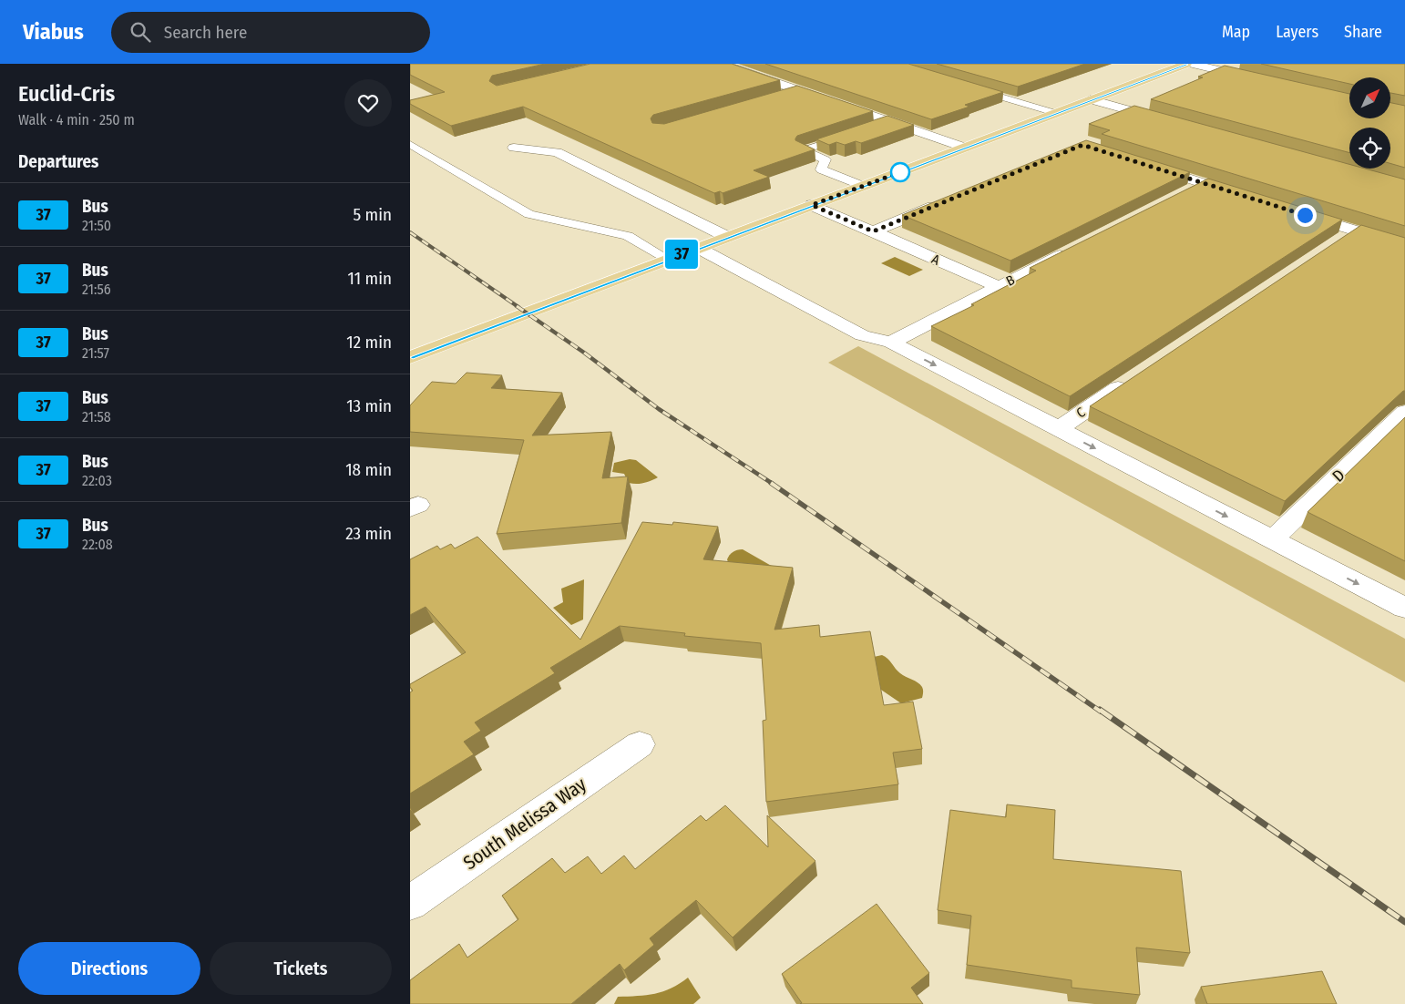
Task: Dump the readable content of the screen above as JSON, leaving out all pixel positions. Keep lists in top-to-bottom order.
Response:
{
  "streets": {
    "street": [
      "A",
      "B",
      "C",
      "D",
      "South Melissa Way"
    ]
  },
  "crossings": [
    ["A", "B"]
  ],
  "lines": ["bus line 37"],
  "north": "top right",
  "page": {
    "header": "Viabus",
    "search": "Search here",
    "nav": ["Map", "Layers", "Share"],
    "heading": [
      ["Euclid-Cris", "Walk · 4 min · 250 m"],
      "Departures"
    ],
    "on_map": "37",
    "list": [
      {
        "mark": "37",
        "name": "Bus",
        "note": "21:50",
        "value": "5 min"
      },
      {
        "mark": "37",
        "name": "Bus",
        "note": "21:56",
        "value": "11 min"
      },
      {
        "mark": "37",
        "name": "Bus",
        "note": "21:57",
        "value": "12 min"
      },
      {
        "mark": "37",
        "name": "Bus",
        "note": "21:58",
        "value": "13 min"
      },
      {
        "mark": "37",
        "name": "Bus",
        "note": "22:03",
        "value": "18 min"
      },
      {
        "mark": "37",
        "name": "Bus",
        "note": "22:08",
        "value": "23 min"
      }
    ],
    "buttons": ["Directions", "Tickets"]
  }
}
